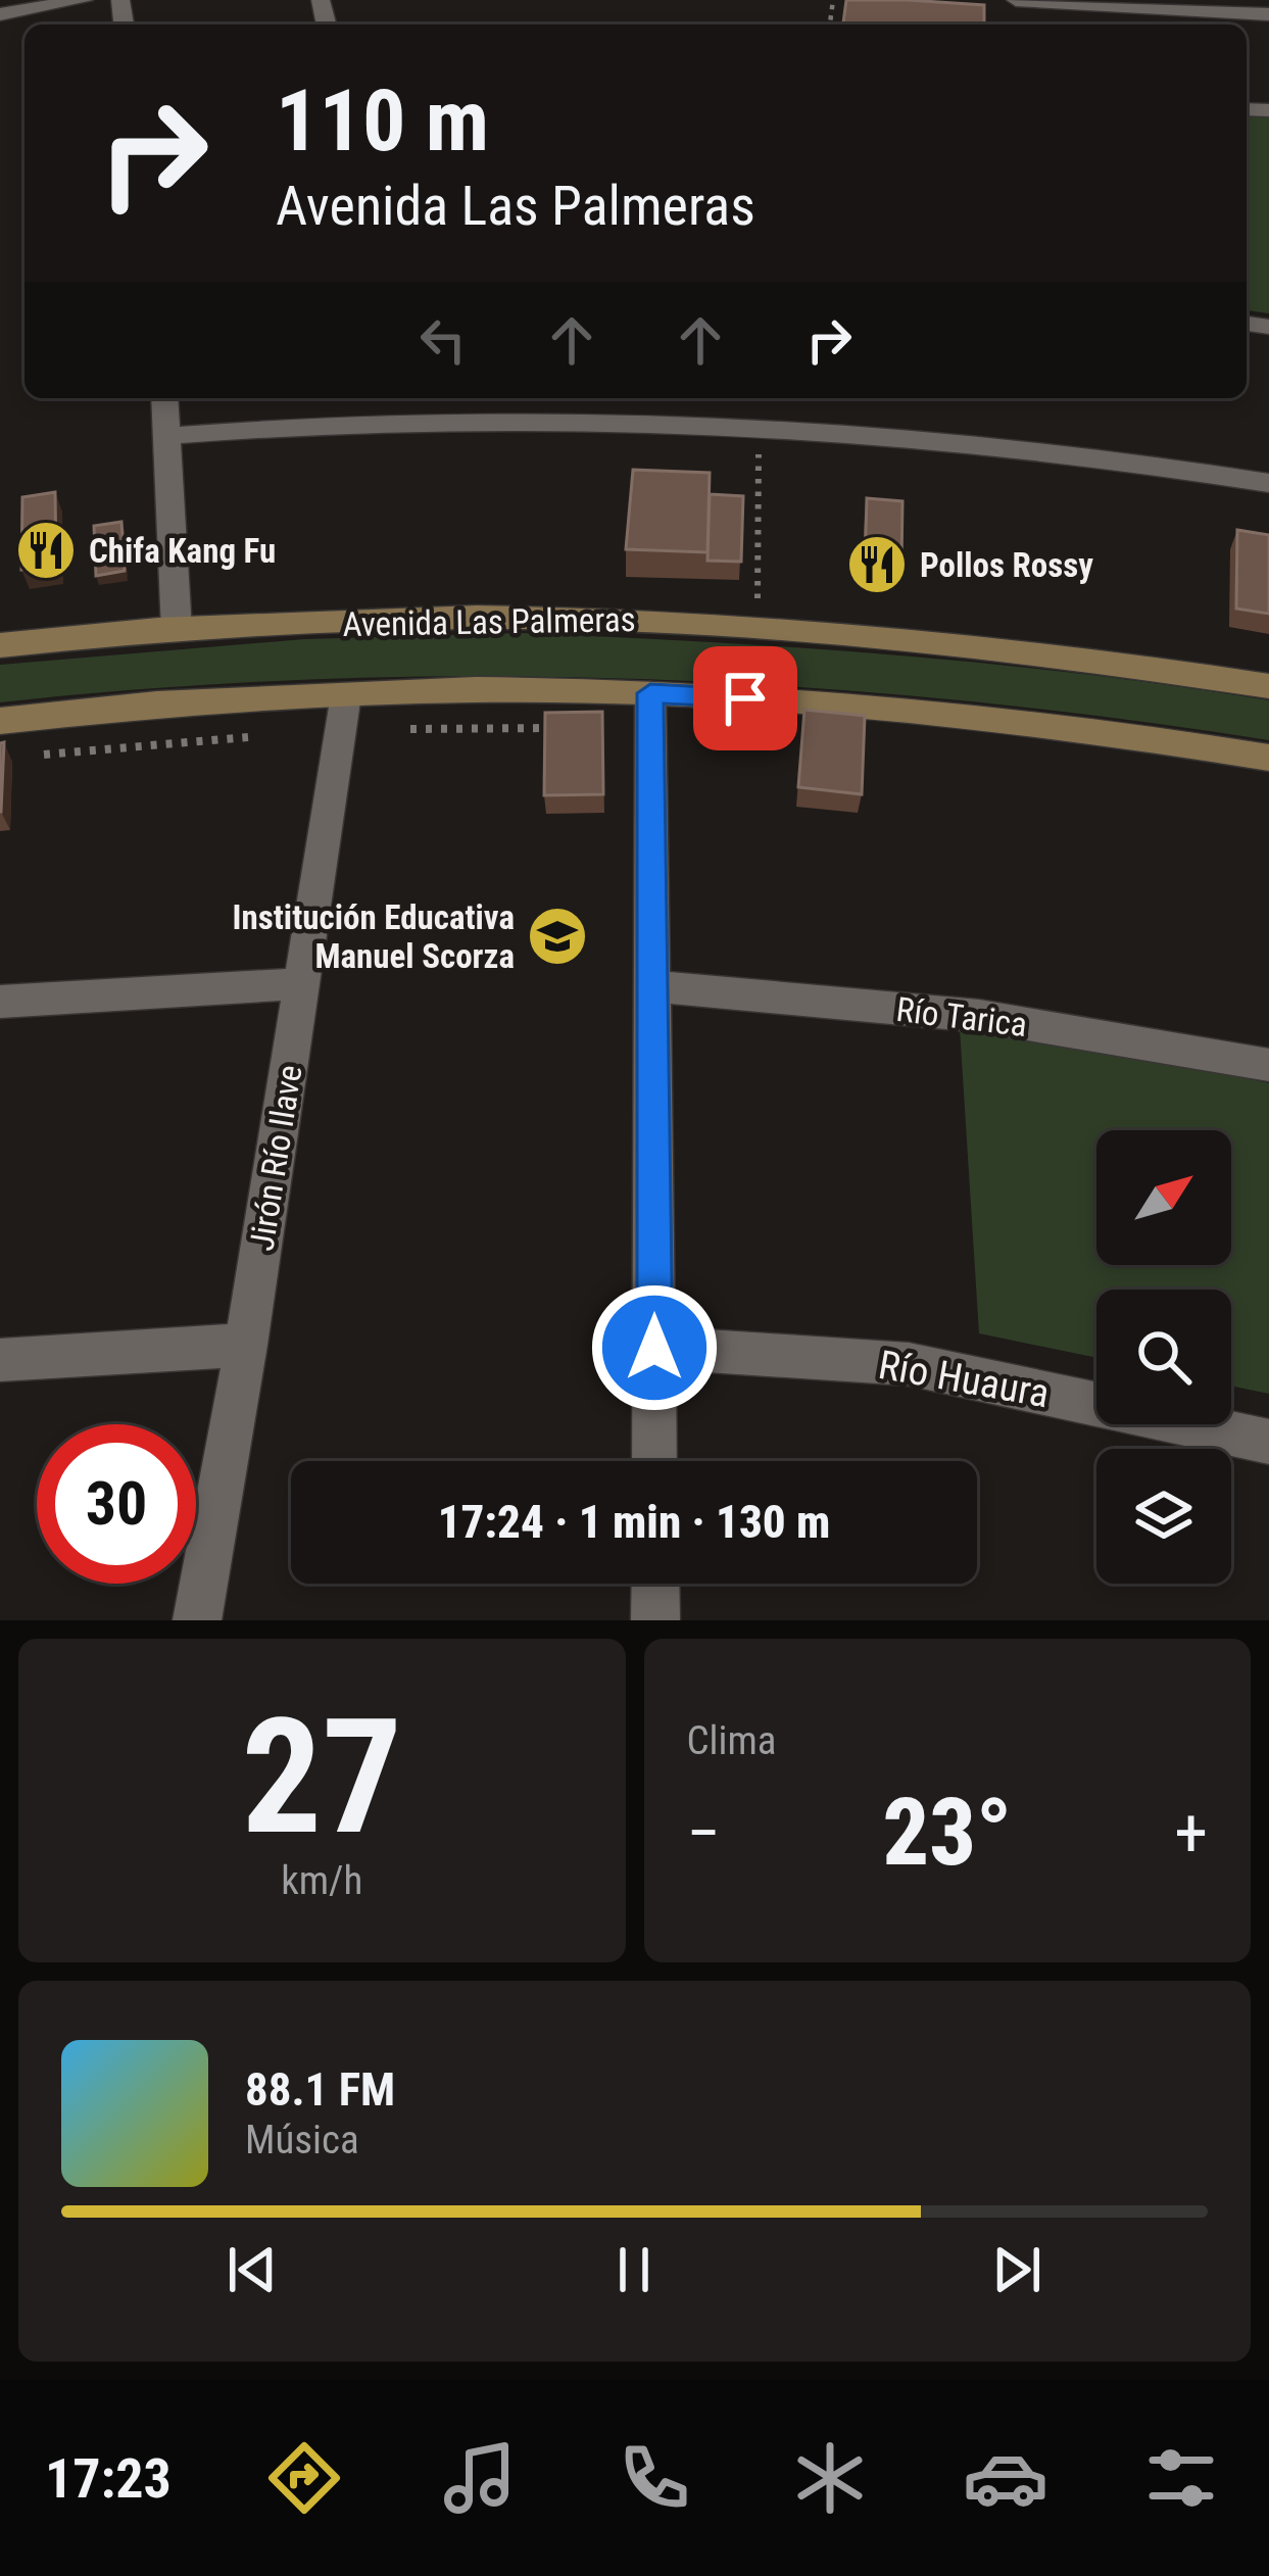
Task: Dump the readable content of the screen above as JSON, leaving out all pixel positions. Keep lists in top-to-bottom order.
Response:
{
  "streets": {
    "main road": ["Avenida Las Palmeras"],
    "street": ["Río Tarica", "Jirón Río Ilave", "Río Huaura"]
  },
  "crossings": [
    ["Avenida Las Palmeras", "Jirón Río Ilave"]
  ],
  "places": {
    "restaurant": ["Chifa Kang Fu", "Pollos Rossy"],
    "school or university": ["Institución Educativa Manuel Scorza"]
  },
  "north": "top right",
  "page": {
    "turn": ["110 m", "Avenida Las Palmeras"],
    "limit": "30",
    "trip": "17:24 · 1 min · 130 m",
    "tile": [
      ["27", "km/h"],
      "Clima"
    ],
    "heat": ["−", "23°", "+"],
    "song": ["88.1 FM", "Música"],
    "tabs": "17:23"
  }
}
